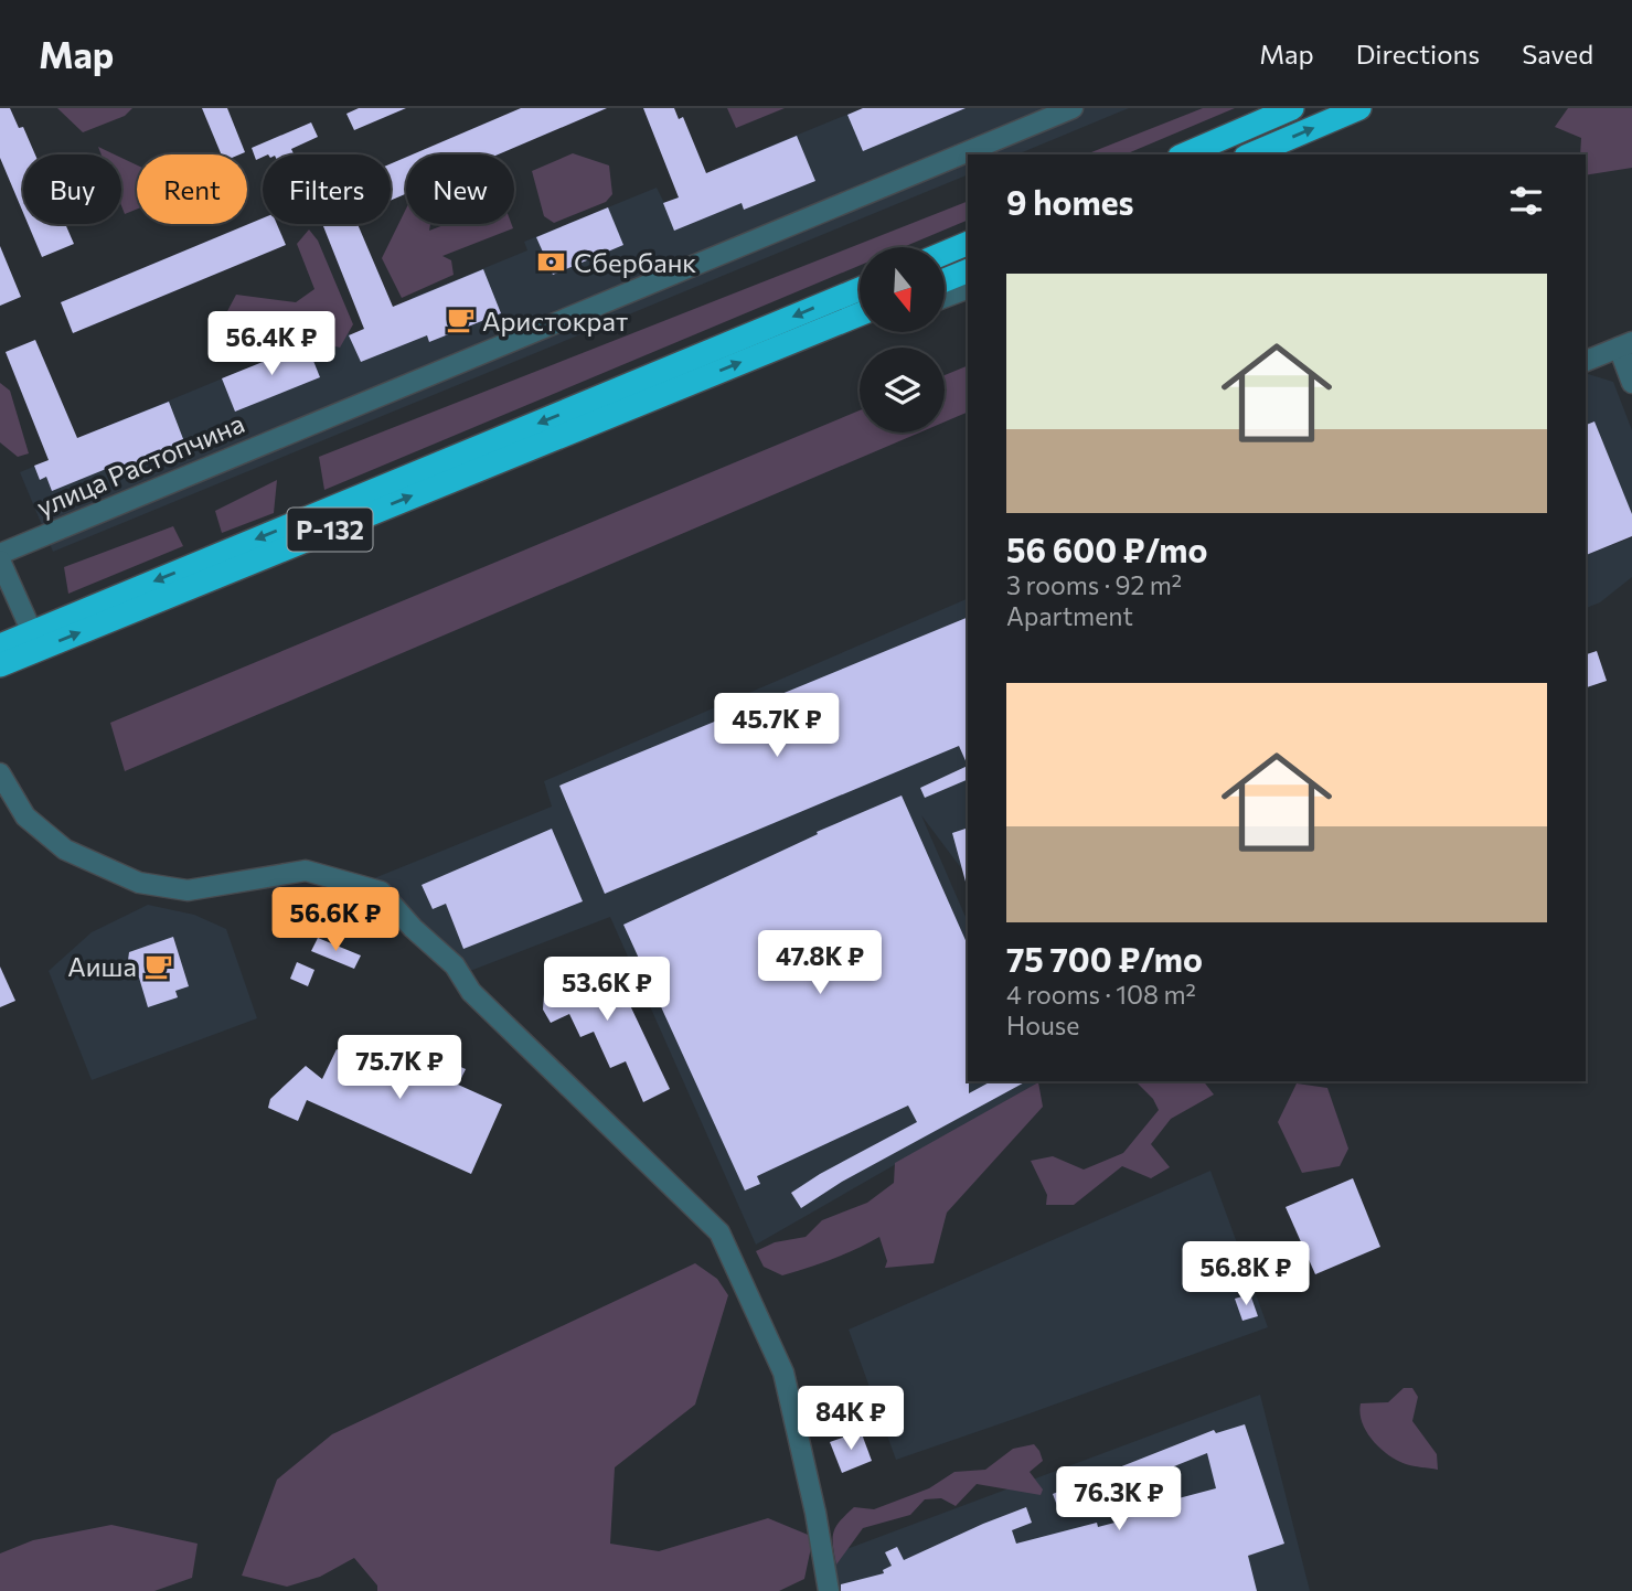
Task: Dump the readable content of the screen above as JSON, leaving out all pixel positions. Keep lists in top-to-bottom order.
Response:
{
  "streets": {
    "highway": ["Р-132"],
    "street": ["улица Растопчина"]
  },
  "places": {
    "bank": ["Сбербанк"],
    "cafe": ["Аристократ", "Аиша"]
  },
  "north": "bottom",
  "page": {
    "header": "Map",
    "nav": ["Map", "Directions", "Saved"],
    "chip": [
      "Buy",
      "Rent",
      "Filters",
      "New"
    ],
    "heading": "9 homes",
    "list": [
      {
        "name": "56 600 ₽/mo",
        "note": "3 rooms · 92 m² · Apartment"
      },
      {
        "name": "75 700 ₽/mo",
        "note": "4 rooms · 108 m² · House"
      }
    ],
    "price": [
      "56.4K ₽",
      "45.7K ₽",
      "56.6K ₽",
      "47.8K ₽",
      "53.6K ₽",
      "75.7K ₽",
      "56.8K ₽",
      "84K ₽",
      "76.3K ₽"
    ]
  }
}
